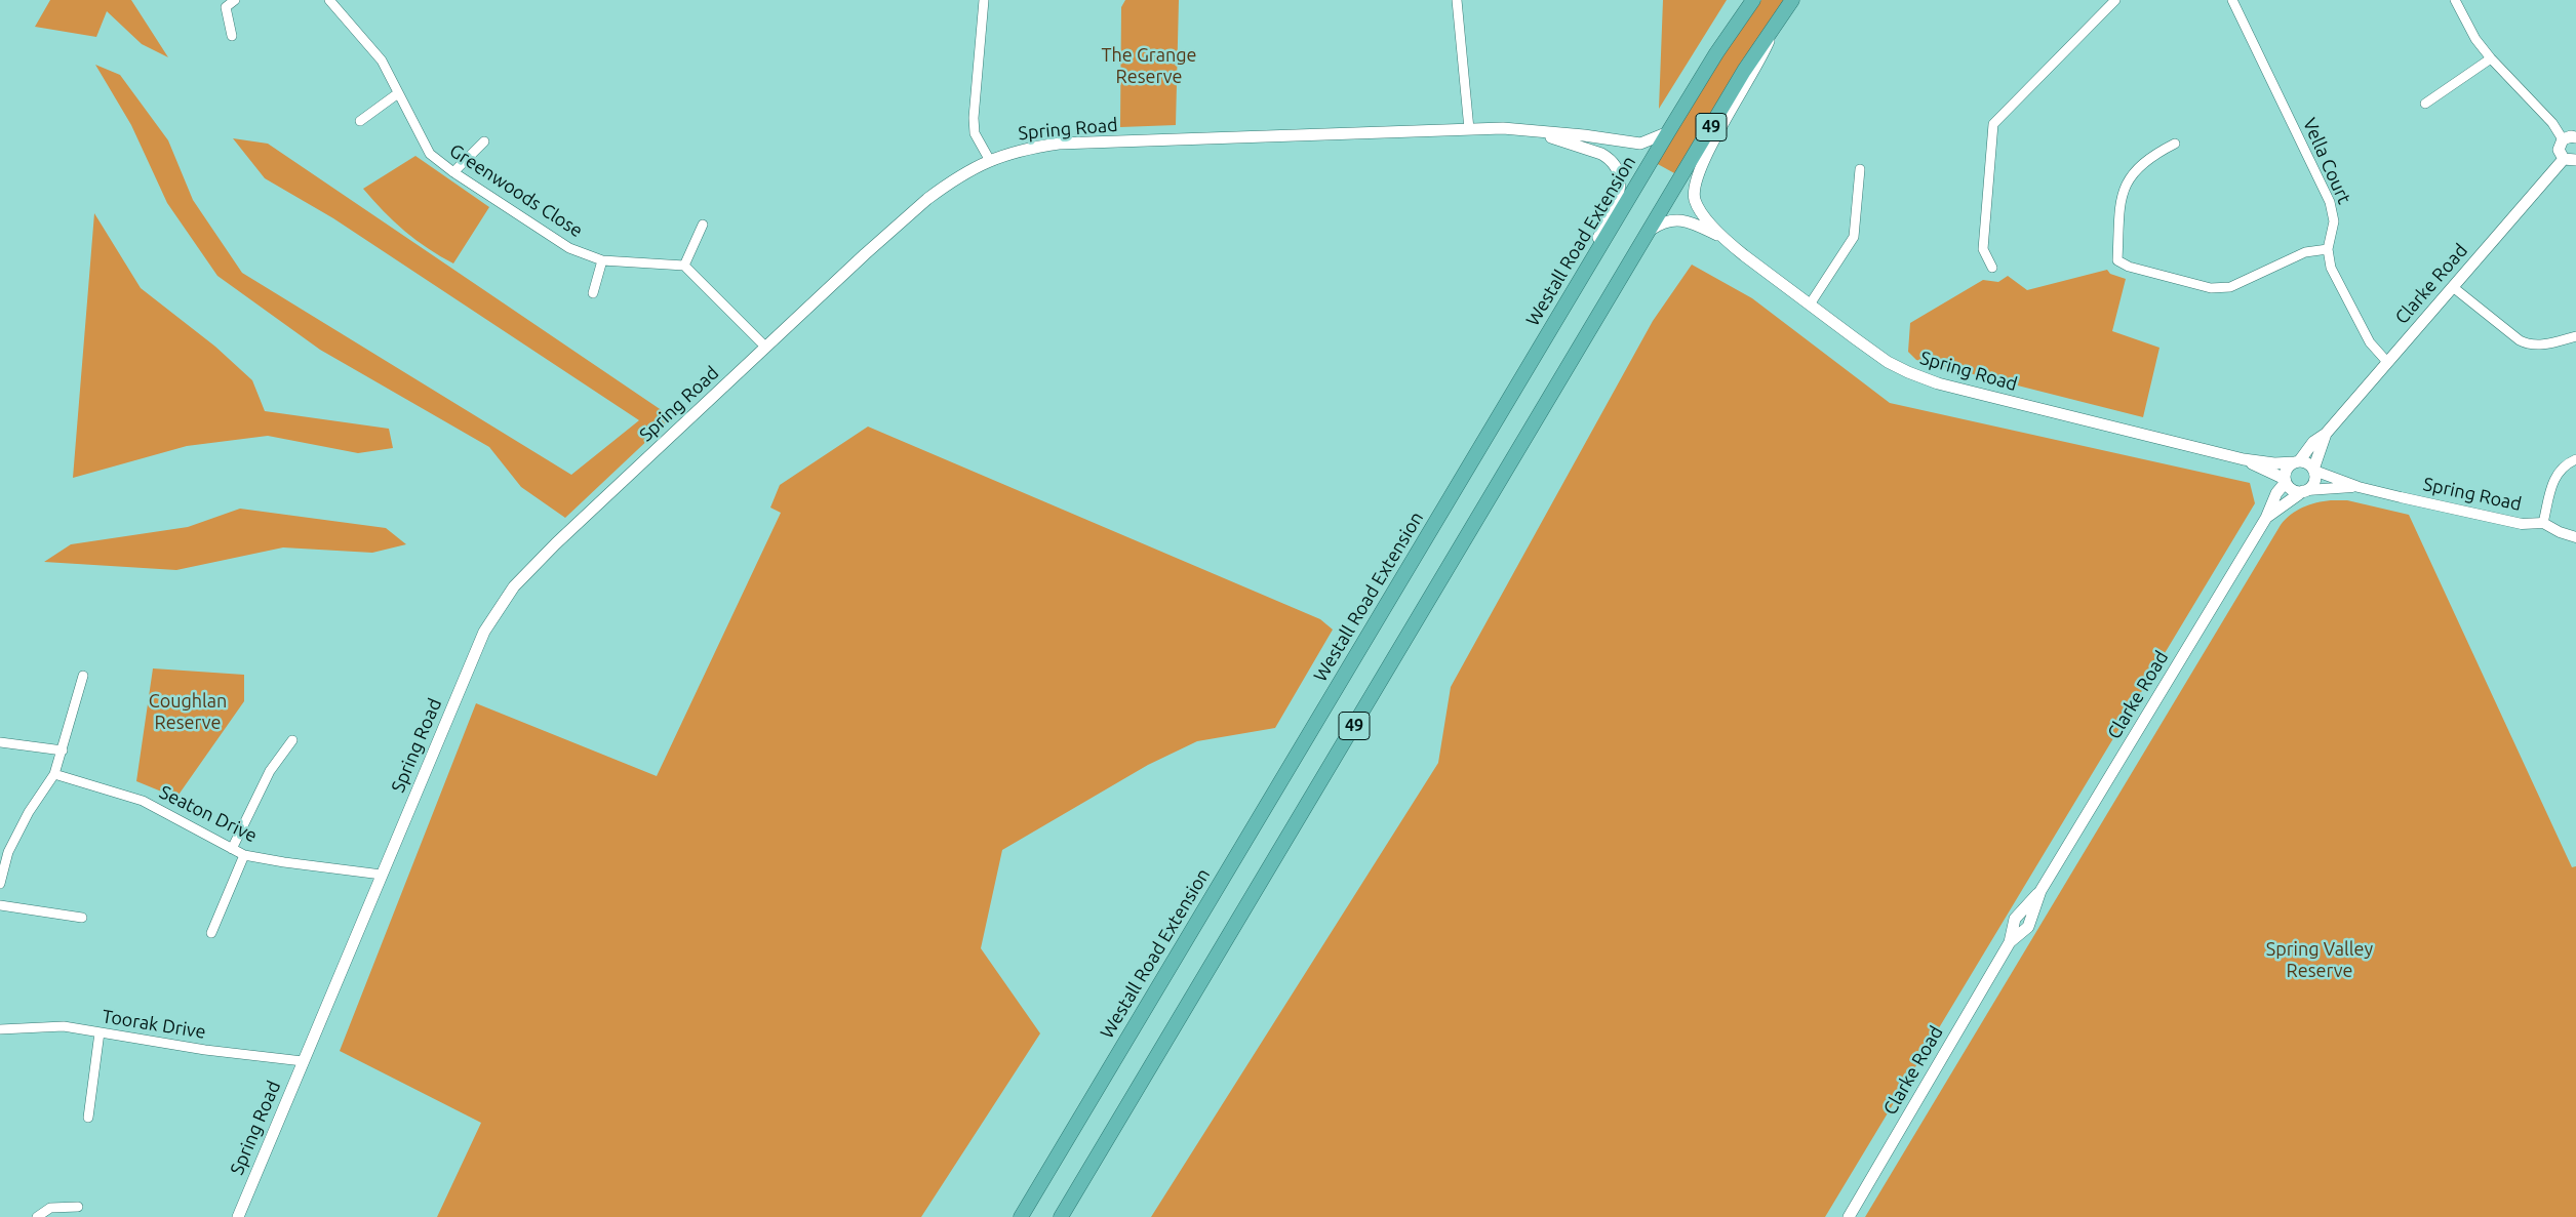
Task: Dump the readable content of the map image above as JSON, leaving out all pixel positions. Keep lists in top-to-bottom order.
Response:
{
  "streets": {
    "highway": ["49", "Westall Road Extension"],
    "main road": ["Spring Road", "Clarke Road"],
    "street": [
      "Vella Court",
      "Greenwoods Close",
      "Seaton Drive",
      "Toorak Drive"
    ]
  },
  "crossings": [
    ["49", "Spring Road"],
    ["Spring Road", "Westall Road Extension"],
    ["Spring Road", "Clarke Road"],
    ["Spring Road", "Seaton Drive"],
    ["Spring Road", "Toorak Drive"],
    ["Vella Court", "Clarke Road"]
  ],
  "parks": ["The Grange Reserve", "Coughlan Reserve", "Spring Valley Reserve"]
}
